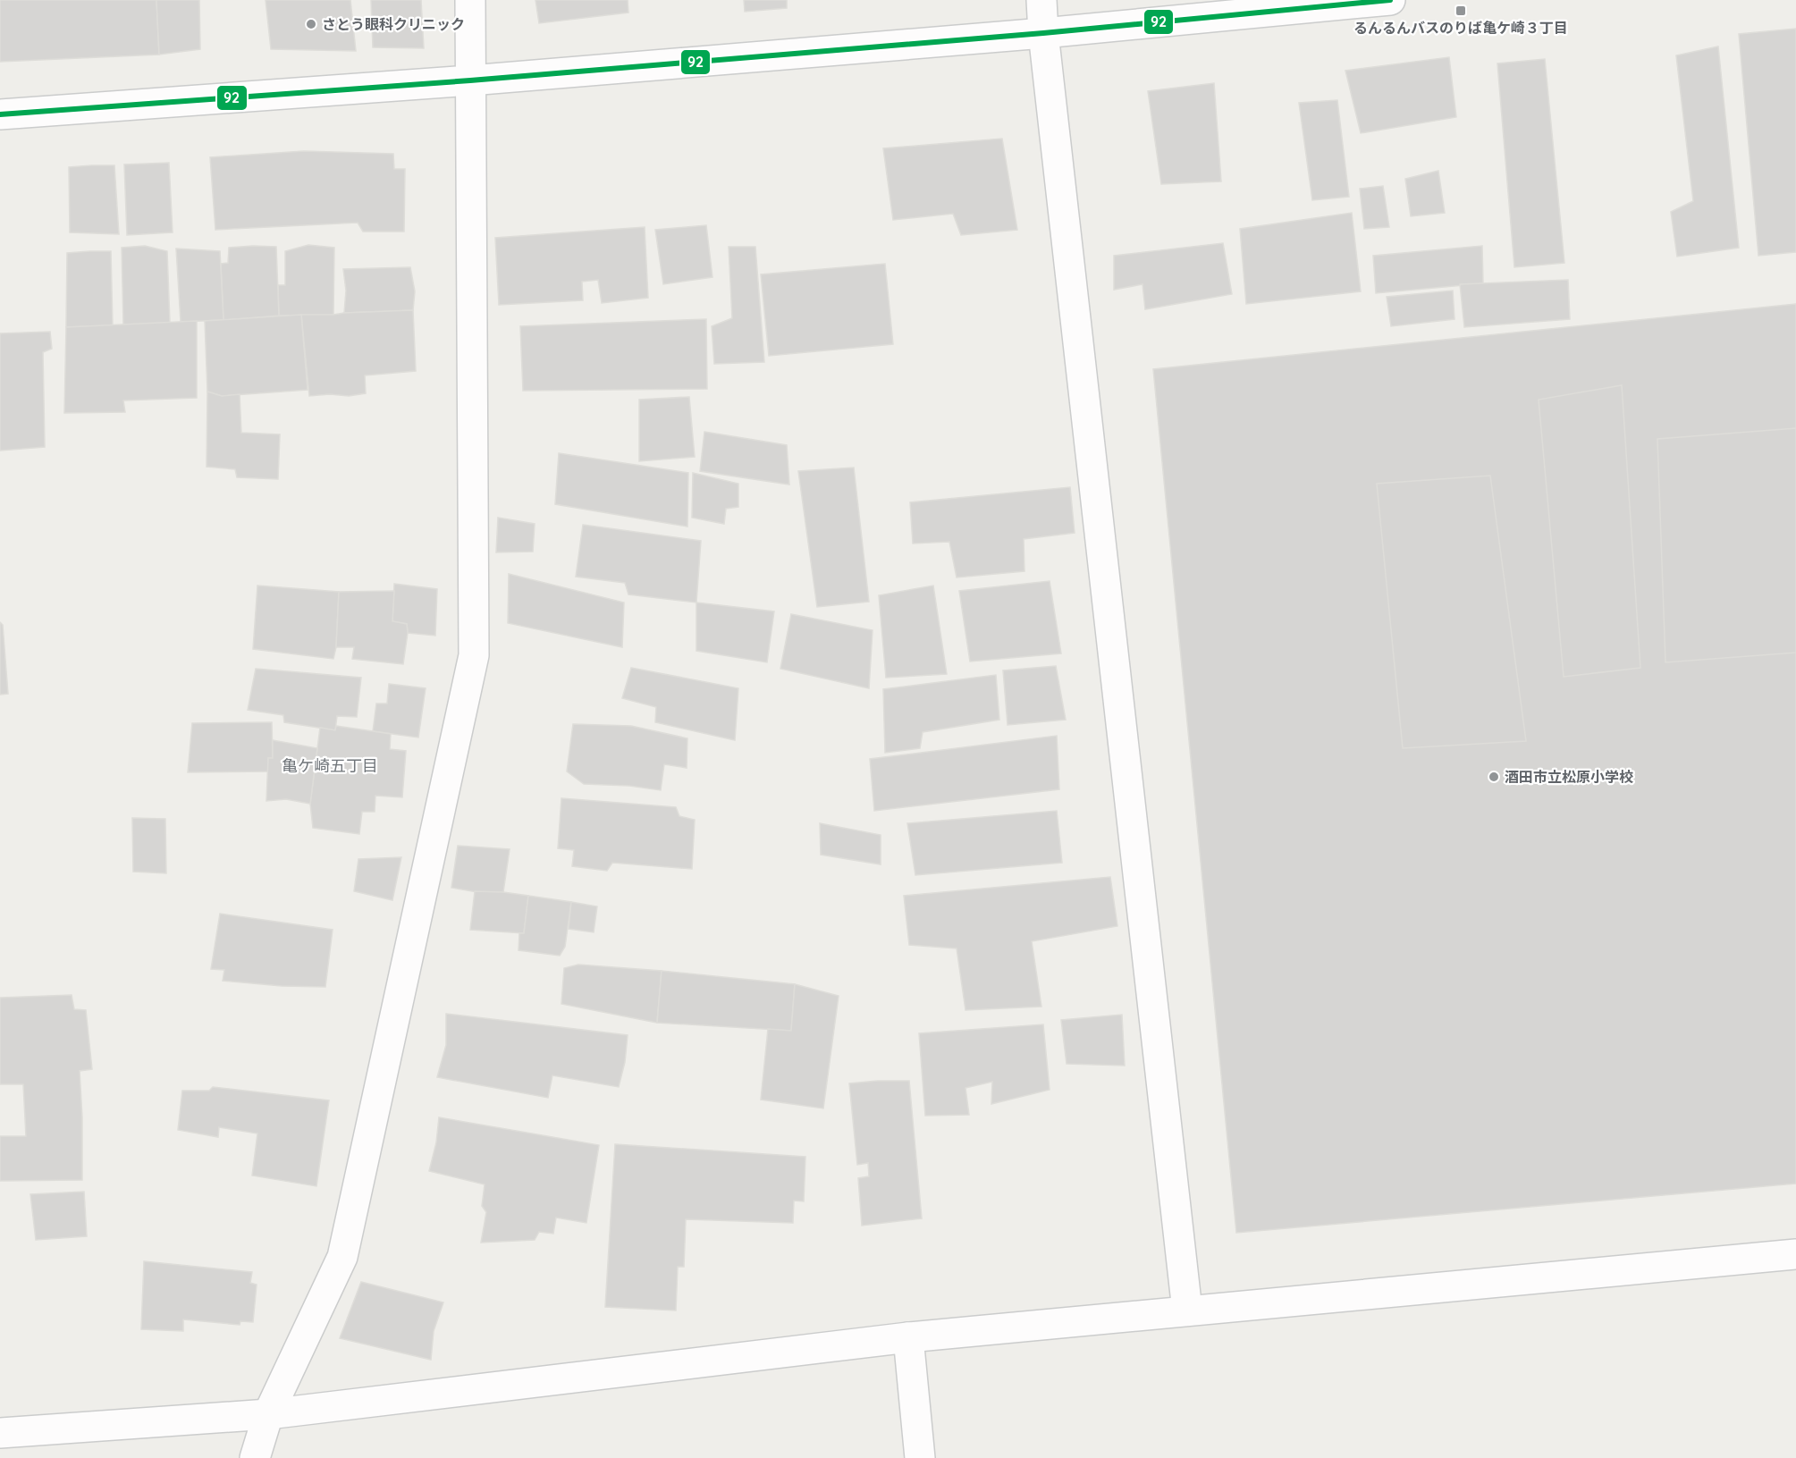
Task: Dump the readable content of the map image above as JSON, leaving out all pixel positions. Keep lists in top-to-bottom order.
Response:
{
  "districts": ["亀ケ崎五丁目"],
  "places": {
    "transit": ["るんるんバスのりば亀ケ崎３丁目"],
    "other": ["さとう眼科クリニック", "酒田市立松原小学校"]
  },
  "lines": ["transit line 92"]
}
